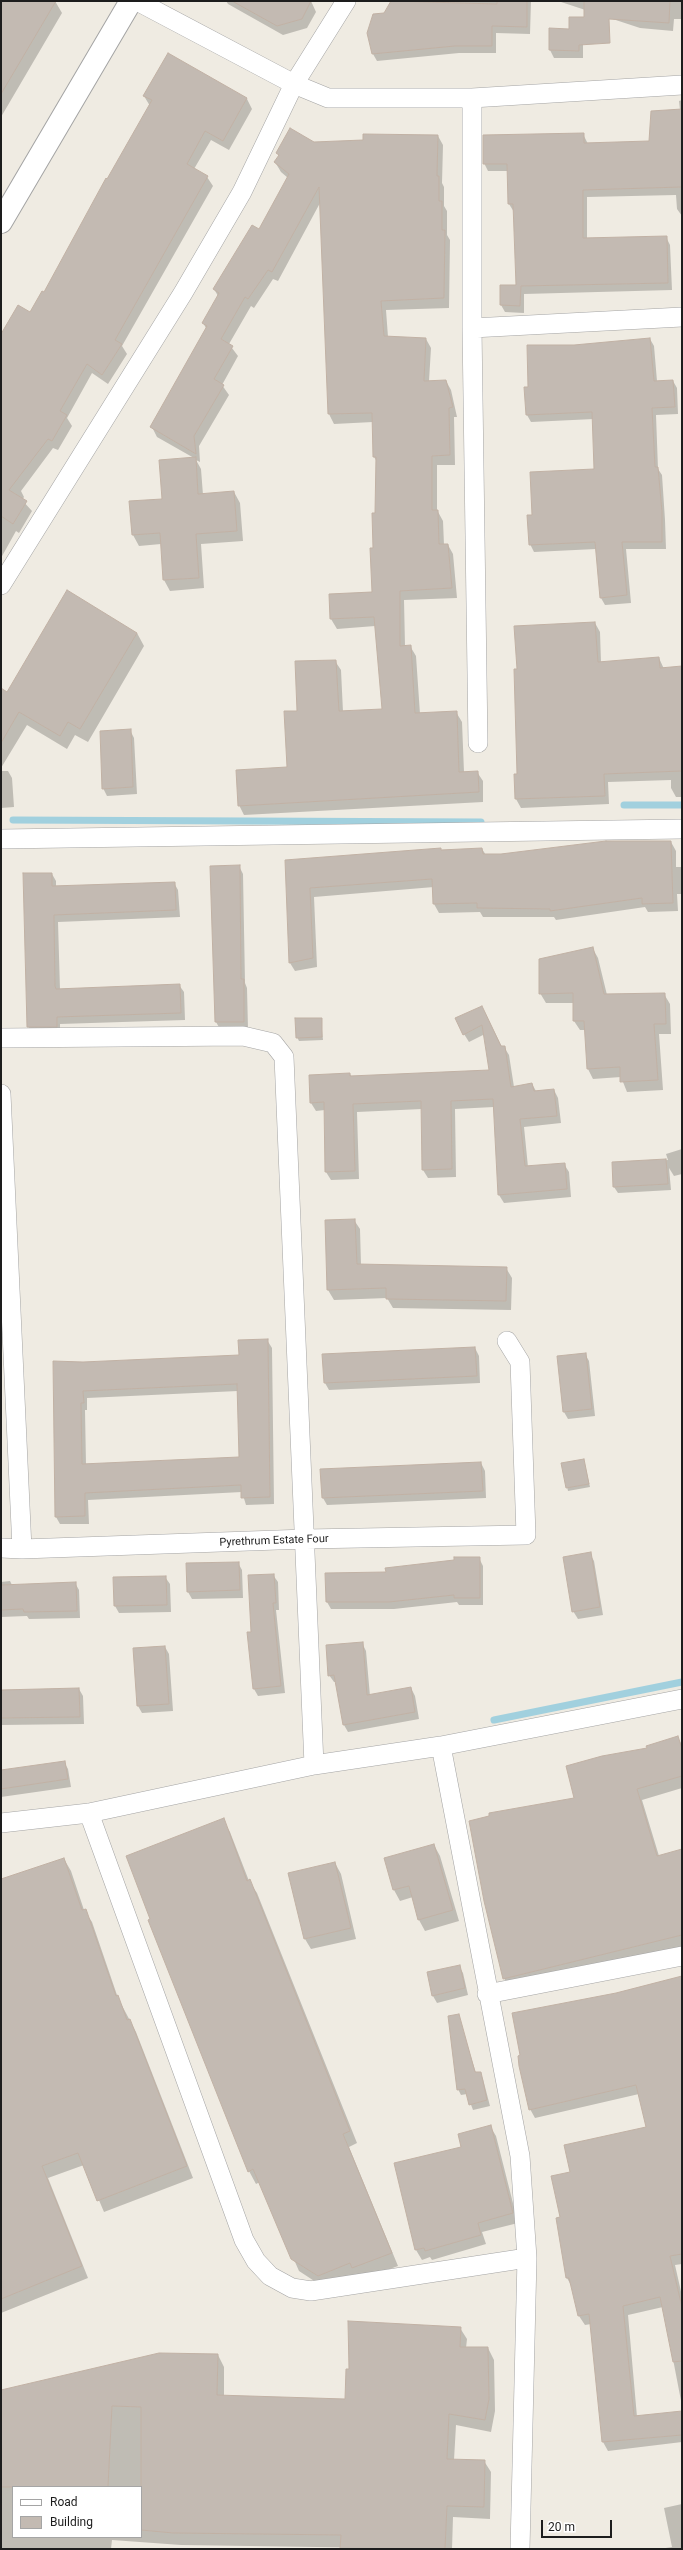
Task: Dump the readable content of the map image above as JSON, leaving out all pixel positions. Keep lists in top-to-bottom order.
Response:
{
  "streets": {
    "street": ["Pyrethrum Estate Four"]
  },
  "legend": ["Road", "Building"],
  "scale_bar": "20 m"
}
